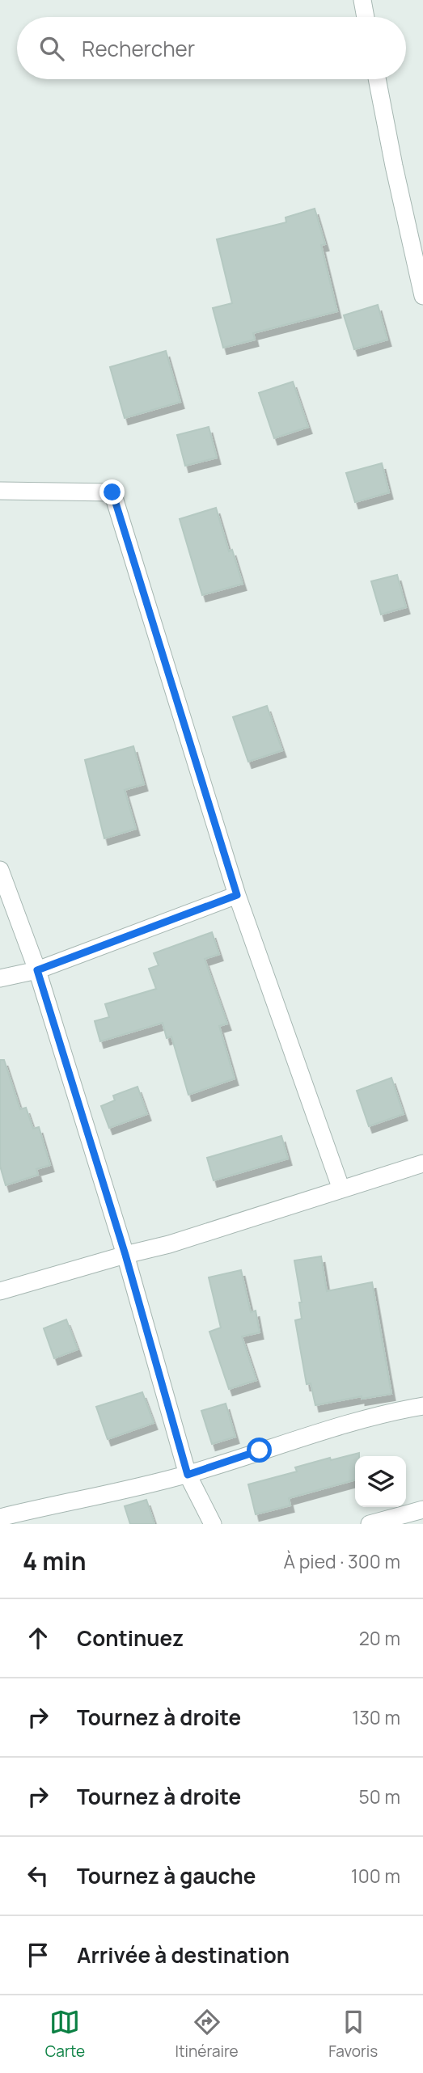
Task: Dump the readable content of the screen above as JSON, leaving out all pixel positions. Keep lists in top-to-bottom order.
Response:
{
  "page": {
    "search": "Rechercher",
    "heading": ["4 min", "À pied · 300 m"],
    "list": [
      ["Continuez", "20 m"],
      ["Tournez à droite", "130 m"],
      ["Tournez à droite", "50 m"],
      ["Tournez à gauche", "100 m"],
      "Arrivée à destination"
    ],
    "nav": ["Carte", "Itinéraire", "Favoris"]
  }
}
